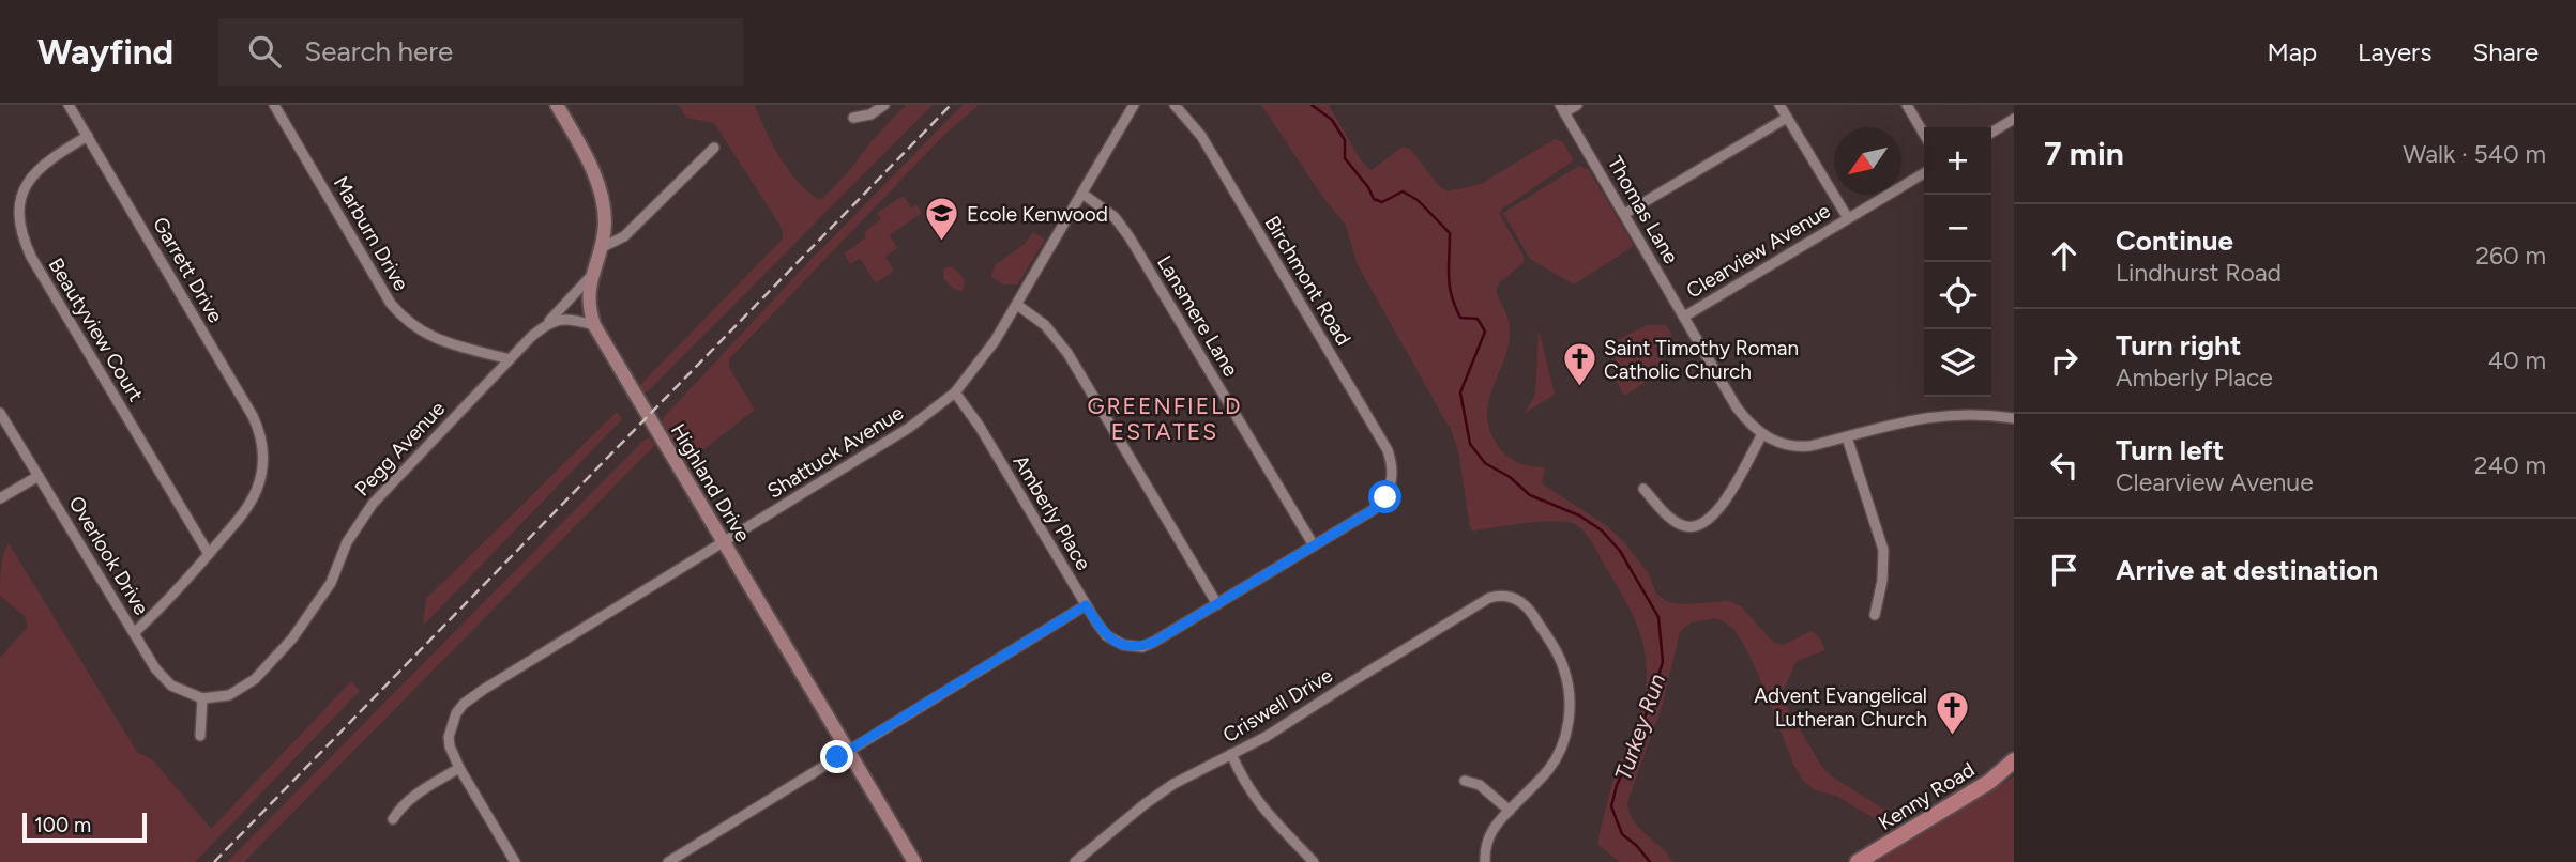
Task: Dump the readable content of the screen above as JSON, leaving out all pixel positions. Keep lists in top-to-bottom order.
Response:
{
  "streets": {
    "main road": ["Kenny Road"],
    "street": [
      "Thomas Lane",
      "Marburn Drive",
      "Clearview Avenue",
      "Garrett Drive",
      "Birchmont Road",
      "Lansmere Lane",
      "Beautyview Court",
      "Pegg Avenue",
      "Shattuck Avenue",
      "Highland Drive",
      "Amberly Place",
      "Overlook Drive",
      "Criswell Drive"
    ]
  },
  "crossings": [
    ["Thomas Lane", "Clearview Avenue"],
    ["Marburn Drive", "Pegg Avenue"],
    ["Garrett Drive", "Beautyview Court"],
    ["Birchmont Road", "Lansmere Lane"],
    ["Lansmere Lane", "Shattuck Avenue"],
    ["Pegg Avenue", "Highland Drive"],
    ["Pegg Avenue", "Overlook Drive"],
    ["Shattuck Avenue", "Highland Drive"],
    ["Shattuck Avenue", "Amberly Place"]
  ],
  "districts": ["GREENFIELD ESTATES"],
  "water": ["Turkey Run"],
  "places": {
    "school or university": ["Ecole Kenwood"],
    "church": ["Saint Timothy Roman Catholic Church", "Advent Evangelical Lutheran Church"]
  },
  "scale_bar": "100 m",
  "north": "bottom left",
  "page": {
    "header": "Wayfind",
    "search": "Search here",
    "nav": ["Map", "Layers", "Share"],
    "heading": ["7 min", "Walk · 540 m"],
    "map_buttons": ["+", "−"],
    "list": [
      ["Continue", "Lindhurst Road", "260 m"],
      ["Turn right", "Amberly Place", "40 m"],
      ["Turn left", "Clearview Avenue", "240 m"],
      "Arrive at destination"
    ],
    "scale": "100 m"
  }
}
